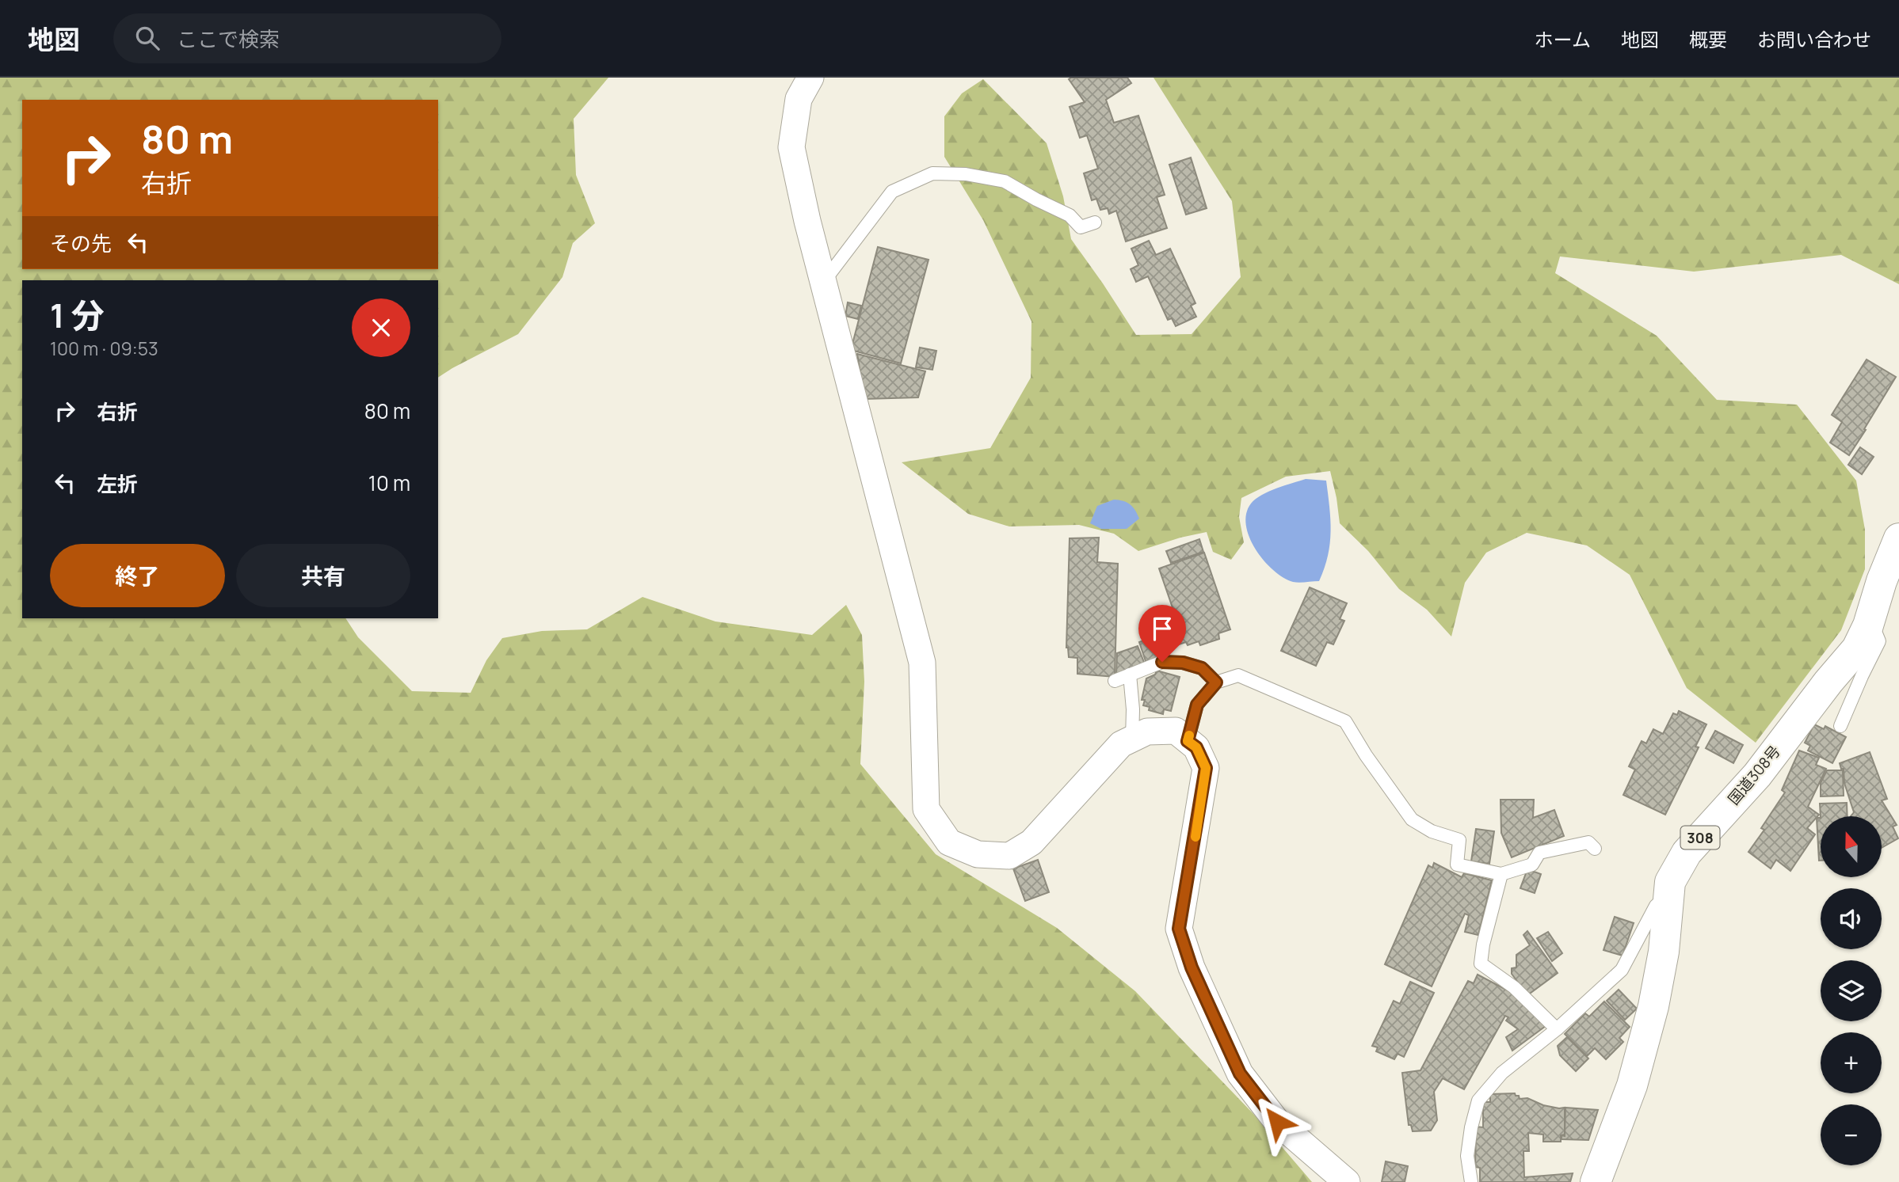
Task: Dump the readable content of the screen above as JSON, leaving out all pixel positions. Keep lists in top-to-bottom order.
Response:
{
  "streets": {
    "highway": ["国道308号", "308"]
  },
  "north": "top",
  "page": {
    "header": "地図",
    "search": "ここで検索",
    "nav": [
      "ホーム",
      "地図",
      "概要",
      "お問い合わせ"
    ],
    "turn": ["80 m", "右折"],
    "then": "その先",
    "heading": ["1 分", "100 m · 09:53"],
    "list": [
      {
        "name": "右折",
        "value": "80 m"
      },
      {
        "name": "左折",
        "value": "10 m"
      }
    ],
    "buttons": ["終了", "共有"],
    "map_buttons": ["+", "−"]
  }
}
